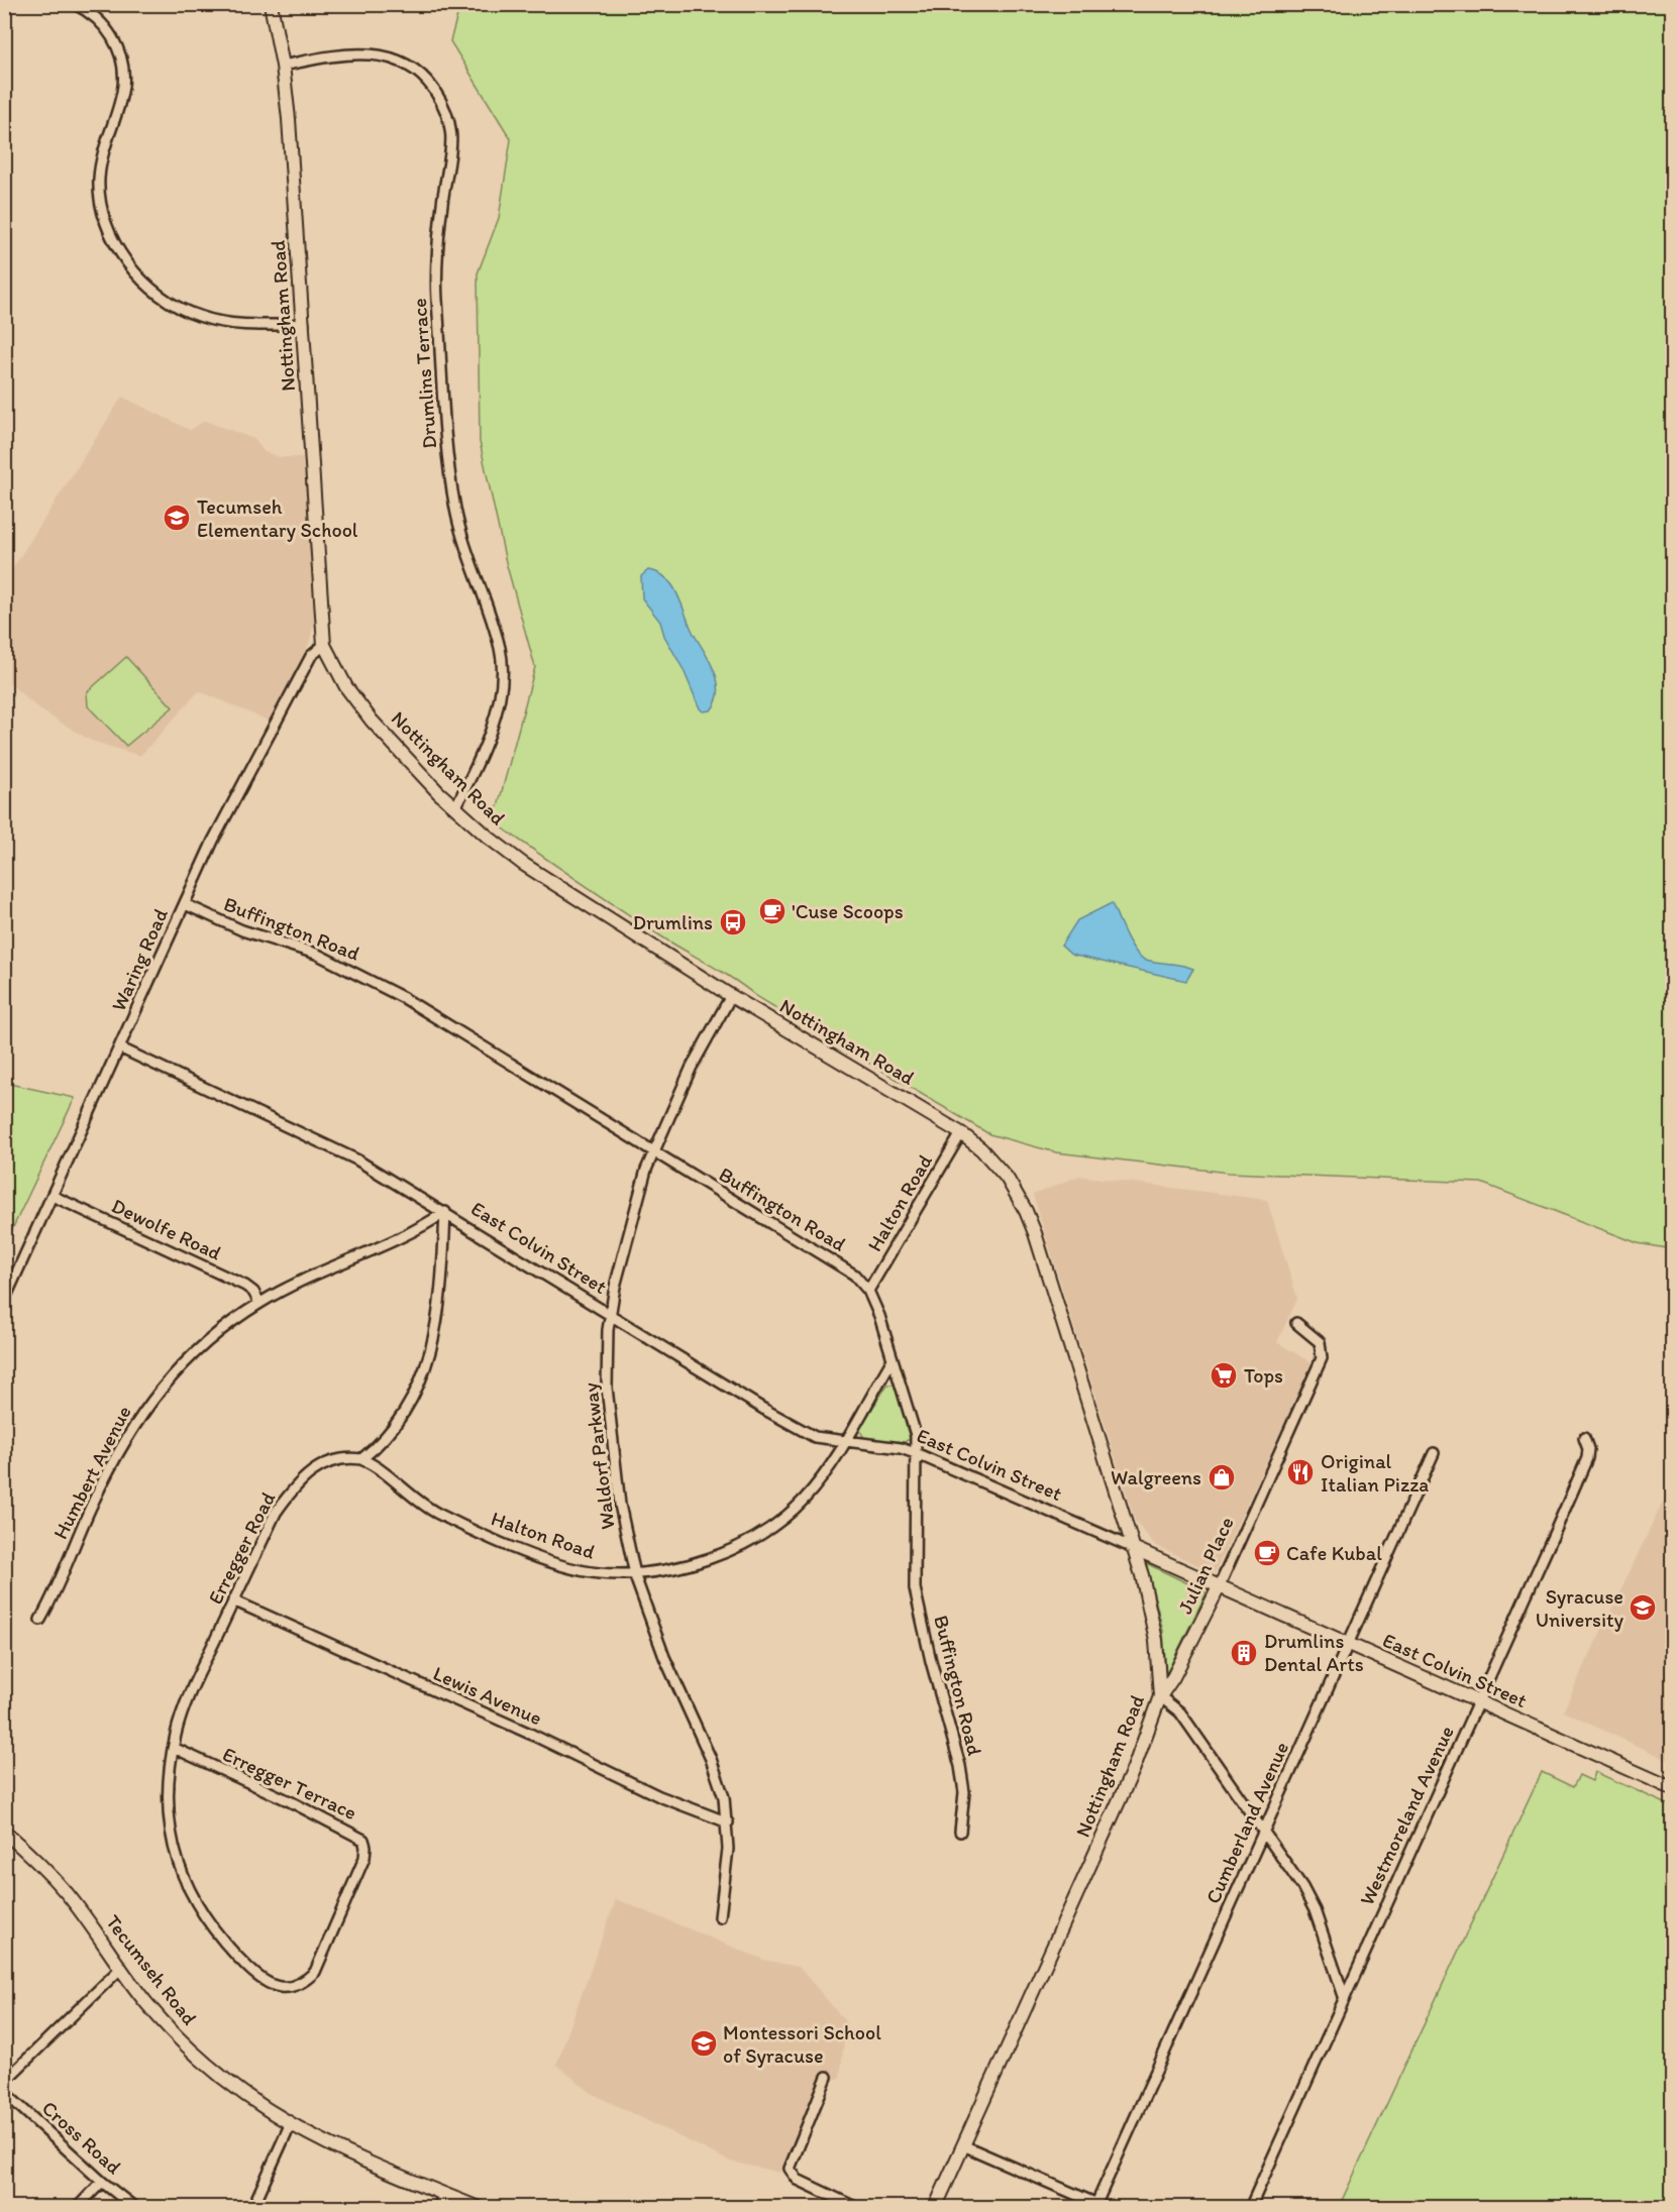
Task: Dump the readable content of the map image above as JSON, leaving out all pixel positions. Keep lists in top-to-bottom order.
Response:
{
  "streets": {
    "street": [
      "Nottingham Road",
      "Drumlins Terrace",
      "Buffington Road",
      "Waring Road",
      "Halton Road",
      "Dewolfe Road",
      "East Colvin Street",
      "Waldorf Parkway",
      "Humbert Avenue",
      "Erregger Road",
      "Julian Place",
      "Lewis Avenue",
      "Erregger Terrace",
      "Westmoreland Avenue",
      "Cumberland Avenue",
      "Tecumseh Road",
      "Cross Road"
    ]
  },
  "crossings": [
    ["Nottingham Road", "Drumlins Terrace"],
    ["Nottingham Road", "Waring Road"],
    ["Nottingham Road", "Halton Road"],
    ["Nottingham Road", "East Colvin Street"],
    ["Nottingham Road", "Waldorf Parkway"],
    ["Nottingham Road", "Julian Place"],
    ["Buffington Road", "Waring Road"],
    ["Buffington Road", "Halton Road"],
    ["Buffington Road", "East Colvin Street"],
    ["Buffington Road", "Waldorf Parkway"],
    ["Waring Road", "Dewolfe Road"],
    ["Waring Road", "East Colvin Street"],
    ["Halton Road", "East Colvin Street"],
    ["Halton Road", "Waldorf Parkway"],
    ["Halton Road", "Erregger Road"],
    ["Dewolfe Road", "Humbert Avenue"],
    ["East Colvin Street", "Waldorf Parkway"],
    ["East Colvin Street", "Humbert Avenue"],
    ["East Colvin Street", "Julian Place"],
    ["East Colvin Street", "Westmoreland Avenue"],
    ["East Colvin Street", "Cumberland Avenue"],
    ["Waldorf Parkway", "Lewis Avenue"],
    ["Erregger Road", "Lewis Avenue"],
    ["Erregger Road", "Erregger Terrace"]
  ],
  "places": {
    "school or university": ["Tecumseh Elementary School", "Syracuse University", "Montessori School of Syracuse"],
    "cafe": ["'Cuse Scoops", "Cafe Kubal"],
    "bus stop": ["Drumlins"],
    "supermarket": ["Tops"],
    "restaurant": ["Original Italian Pizza"],
    "shop": ["Walgreens"],
    "building": ["Drumlins Dental Arts"]
  }
}
